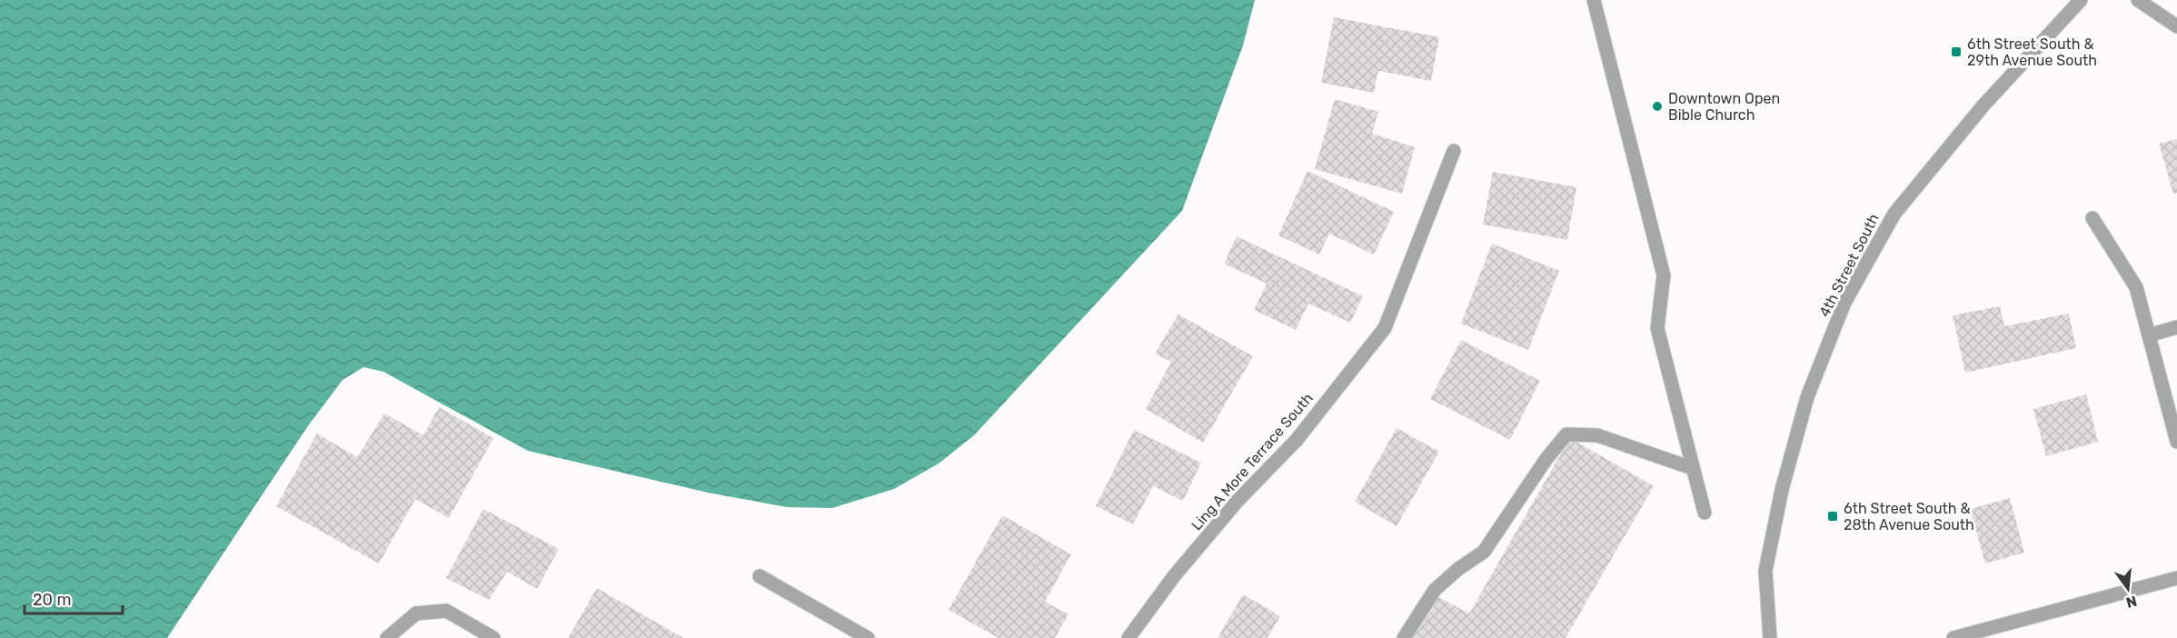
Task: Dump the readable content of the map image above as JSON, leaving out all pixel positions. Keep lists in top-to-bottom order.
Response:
{
  "streets": {
    "street": ["4th Street South", "Ling A More Terrace South"]
  },
  "places": {
    "transit": ["6th Street South & 29th Avenue South", "6th Street South & 28th Avenue South"],
    "other": ["Downtown Open Bible Church"]
  },
  "scale_bar": "20 m",
  "north": "bottom"
}
